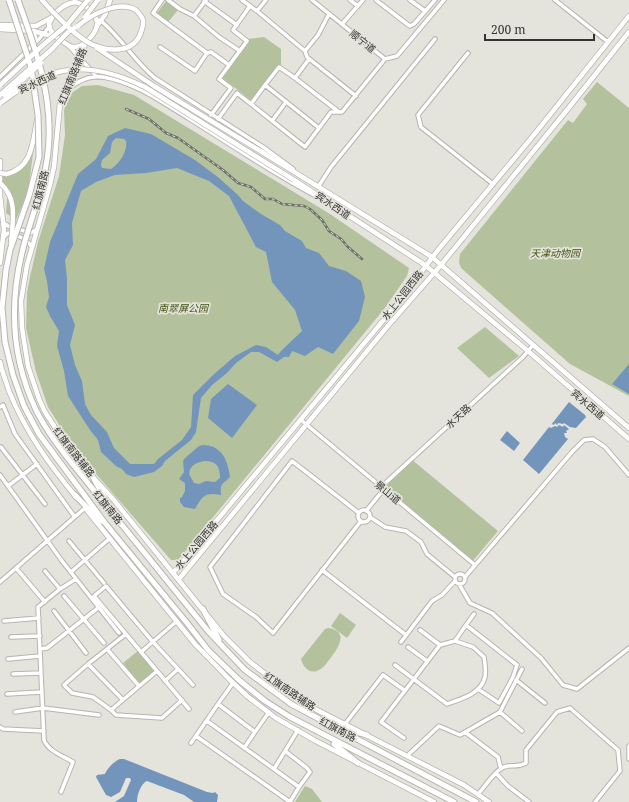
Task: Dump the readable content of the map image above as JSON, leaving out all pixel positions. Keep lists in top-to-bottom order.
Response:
{
  "streets": {
    "highway": ["红旗南路"],
    "main road": ["红旗南路辅路", "宾水西道", "水上公园西路"],
    "street": ["顺宁道", "水天路", "景山道"]
  },
  "crossings": [
    ["红旗南路辅路", "宾水西道"],
    ["红旗南路辅路", "水上公园西路"],
    ["宾水西道", "水上公园西路"],
    ["宾水西道", "水天路"],
    ["水上公园西路", "景山道"],
    ["水天路", "景山道"]
  ],
  "parks": ["天津动物园", "南翠屏公园"],
  "scale_bar": "200 m"
}
